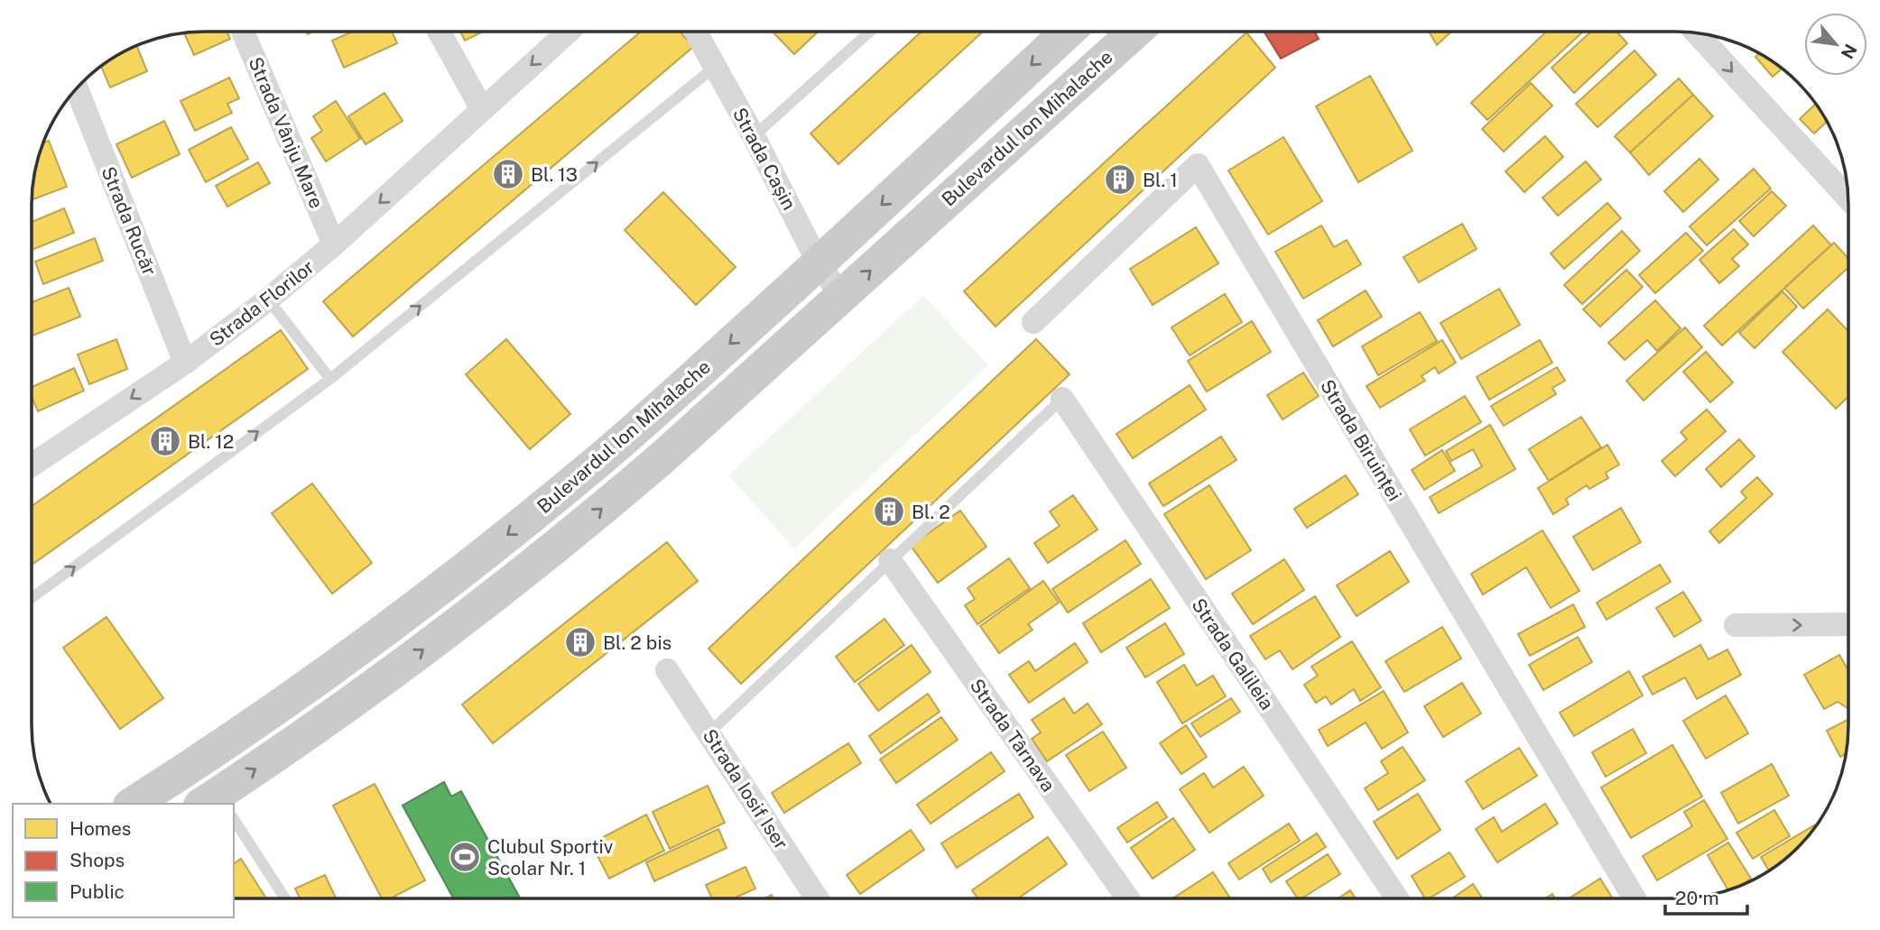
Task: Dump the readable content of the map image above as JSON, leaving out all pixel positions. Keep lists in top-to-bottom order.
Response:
{
  "streets": {
    "main road": ["Bulevardul Ion Mihalache"],
    "street": [
      "Strada Vânju Mare",
      "Strada Cașin",
      "Strada Rucăr",
      "Strada Florilor",
      "Strada Biruinței",
      "Strada Galileia",
      "Strada Târnava",
      "Strada Iosif Iser"
    ]
  },
  "crossings": [
    ["Bulevardul Ion Mihalache", "Strada Cașin"],
    ["Strada Vânju Mare", "Strada Florilor"],
    ["Strada Rucăr", "Strada Florilor"]
  ],
  "one_way": ["Strada Florilor"],
  "places": {
    "building": [
      "Bl. 13",
      "Bl. 1",
      "Bl. 12",
      "Bl. 2",
      "Bl. 2 bis"
    ],
    "sports": ["Clubul Sportiv Scolar Nr. 1"]
  },
  "legend": ["Homes", "Shops", "Public"],
  "scale_bar": "20 m",
  "north": "bottom right"
}
